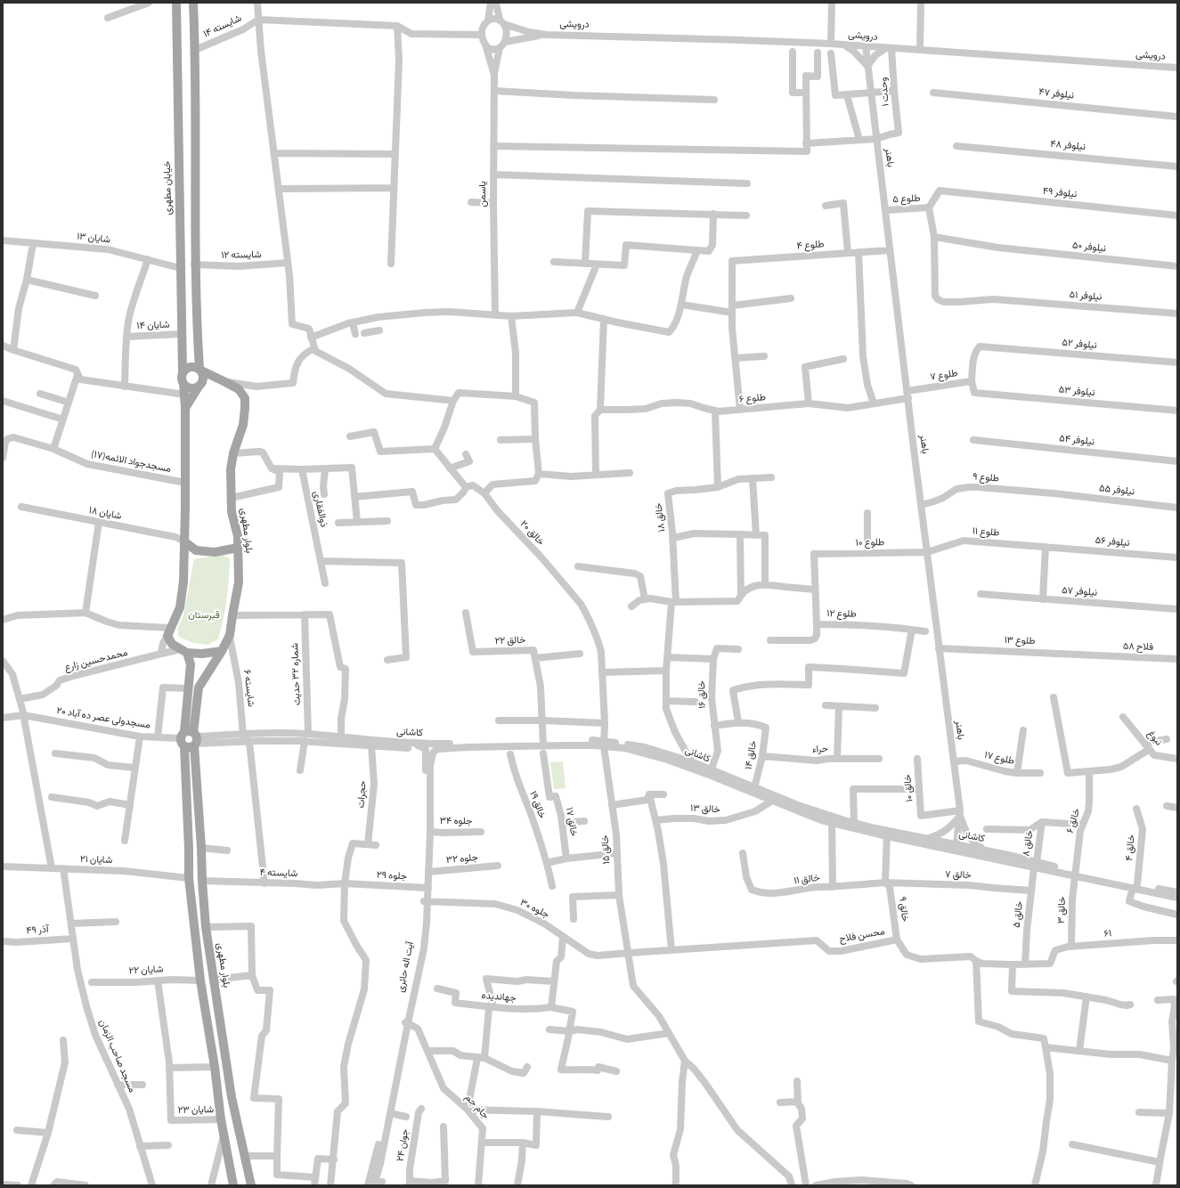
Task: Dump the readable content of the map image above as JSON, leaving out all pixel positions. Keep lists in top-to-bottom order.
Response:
{
  "streets": {
    "main road": ["خیابان مطهری", "بلوار مطهری"],
    "street": [
      "درویشی",
      "شایسته ۱۴",
      "وحدت ۱",
      "نیلوفر ۴۷",
      "نیلوفر ۴۸",
      "باهنر",
      "نیلوفر ۴۹",
      "یاسمن",
      "طلوع ۵",
      "شایان ۱۳",
      "طلوع ۴",
      "نیلوفر ۵۰",
      "شایسته ۱۲",
      "نیلوفر ۵۱",
      "شایان ۱۴",
      "نیلوفر ۵۲",
      "طلوع ۷",
      "نیلوفر ۵۳",
      "طلوع ۶",
      "نیلوفر ۵۴",
      "مسجدجواد الائمه(۱۷)",
      "طلوع ۹",
      "نیلوفر ۵۵",
      "ذوالفقاری",
      "شایان ۱۸",
      "خالق ۱۸",
      "طلوع ۱۱",
      "خالق ۲۰",
      "نیلوفر ۵۶",
      "طلوع ۱۰",
      "نیلوفر ۵۷",
      "طلوع ۱۲",
      "خالق ۲۲",
      "طلوع ۱۳",
      "فلاح ۵۸",
      "محمدحسین زارع",
      "شماره ۳۲ حدیث",
      "شایسته ۶",
      "خالق ۱۶",
      "مسجدولی عصر ده آباد ۲۰",
      "کاشانی",
      "نبوغ",
      "حراء",
      "خالق ۱۴",
      "طلوع ۱۷",
      "خالق ۱۰",
      "حجرات",
      "خالق ۱۹",
      "خالق ۱۳",
      "خالق ۶",
      "جلوه ۳۴",
      "خالق ۱۷",
      "خالق ۸",
      "خالق ۴",
      "خالق ۱۵",
      "جلوه ۳۲",
      "شایان ۲۱",
      "شایسته ۴",
      "خالق ۷",
      "جلوه ۲۹",
      "خالق ۱۱",
      "جلوه ۳۰",
      "خالق ۹",
      "خالق ۳",
      "خالق ۵",
      "آذر ۴۹",
      "۶۱",
      "محسن فلاح",
      "آیت اله حائری",
      "شایان ۲۲",
      "جهاندیده",
      "مسجد صاحب الزمان",
      "جام جم",
      "شایان ۲۳",
      "جوان ۲۴"
    ]
  },
  "crossings": [
    ["درویشی", "وحدت ۱"],
    ["درویشی", "باهنر"],
    ["وحدت ۱", "باهنر"],
    ["باهنر", "طلوع ۵"],
    ["باهنر", "طلوع ۴"],
    ["باهنر", "طلوع ۷"],
    ["باهنر", "طلوع ۶"],
    ["باهنر", "طلوع ۹"],
    ["باهنر", "طلوع ۱۱"],
    ["باهنر", "طلوع ۱۰"],
    ["باهنر", "طلوع ۱۳"],
    ["باهنر", "کاشانی"],
    ["باهنر", "طلوع ۱۷"],
    ["باهنر", "خالق ۱۰"],
    ["خیابان مطهری", "شایان ۱۳"],
    ["خیابان مطهری", "شایان ۱۴"],
    ["خیابان مطهری", "بلوار مطهری"],
    ["نیلوفر ۴۹", "طلوع ۵"],
    ["نیلوفر ۵۰", "نیلوفر ۵۱"],
    ["نیلوفر ۵۲", "طلوع ۷"],
    ["طلوع ۷", "نیلوفر ۵۳"],
    ["طلوع ۷", "طلوع ۶"],
    ["طلوع ۹", "نیلوفر ۵۵"],
    ["خالق ۱۸", "کاشانی"],
    ["بلوار مطهری", "محمدحسین زارع"],
    ["بلوار مطهری", "شایسته ۶"],
    ["بلوار مطهری", "مسجدولی عصر ده آباد ۲۰"],
    ["بلوار مطهری", "کاشانی"],
    ["بلوار مطهری", "شایان ۲۱"],
    ["بلوار مطهری", "شایسته ۴"],
    ["بلوار مطهری", "شایان ۲۲"],
    ["بلوار مطهری", "شایان ۲۳"],
    ["طلوع ۱۱", "نیلوفر ۵۶"],
    ["طلوع ۱۱", "طلوع ۱۰"],
    ["خالق ۲۰", "کاشانی"],
    ["خالق ۲۰", "خالق ۱۵"],
    ["طلوع ۱۳", "فلاح ۵۸"],
    ["شماره ۳۲ حدیث", "کاشانی"],
    ["شایسته ۶", "کاشانی"],
    ["خالق ۱۶", "کاشانی"],
    ["مسجدولی عصر ده آباد ۲۰", "کاشانی"],
    ["کاشانی", "خالق ۱۴"],
    ["کاشانی", "حجرات"],
    ["کاشانی", "خالق ۱۳"],
    ["کاشانی", "خالق ۶"],
    ["کاشانی", "خالق ۸"],
    ["کاشانی", "خالق ۴"],
    ["کاشانی", "خالق ۱۵"],
    ["کاشانی", "خالق ۱۱"],
    ["کاشانی", "خالق ۹"],
    ["کاشانی", "خالق ۳"],
    ["کاشانی", "خالق ۵"],
    ["کاشانی", "آیت اله حائری"],
    ["حراء", "خالق ۱۴"],
    ["خالق ۶", "خالق ۳"],
    ["جلوه ۳۴", "آیت اله حائری"],
    ["خالق ۸", "خالق ۵"],
    ["خالق ۱۵", "جلوه ۳۰"],
    ["خالق ۱۵", "محسن فلاح"],
    ["جلوه ۳۲", "آیت اله حائری"],
    ["شایان ۲۱", "مسجد صاحب الزمان"],
    ["شایسته ۴", "جلوه ۲۹"],
    ["خالق ۷", "خالق ۹"],
    ["خالق ۷", "خالق ۵"],
    ["جلوه ۲۹", "آیت اله حائری"],
    ["جلوه ۳۰", "محسن فلاح"],
    ["جلوه ۳۰", "آیت اله حائری"],
    ["خالق ۹", "محسن فلاح"],
    ["خالق ۳", "۶۱"],
    ["خالق ۵", "محسن فلاح"],
    ["آذر ۴۹", "مسجد صاحب الزمان"],
    ["۶۱", "محسن فلاح"],
    ["آیت اله حائری", "جام جم"]
  ],
  "parks": ["قبرستان"]
}
